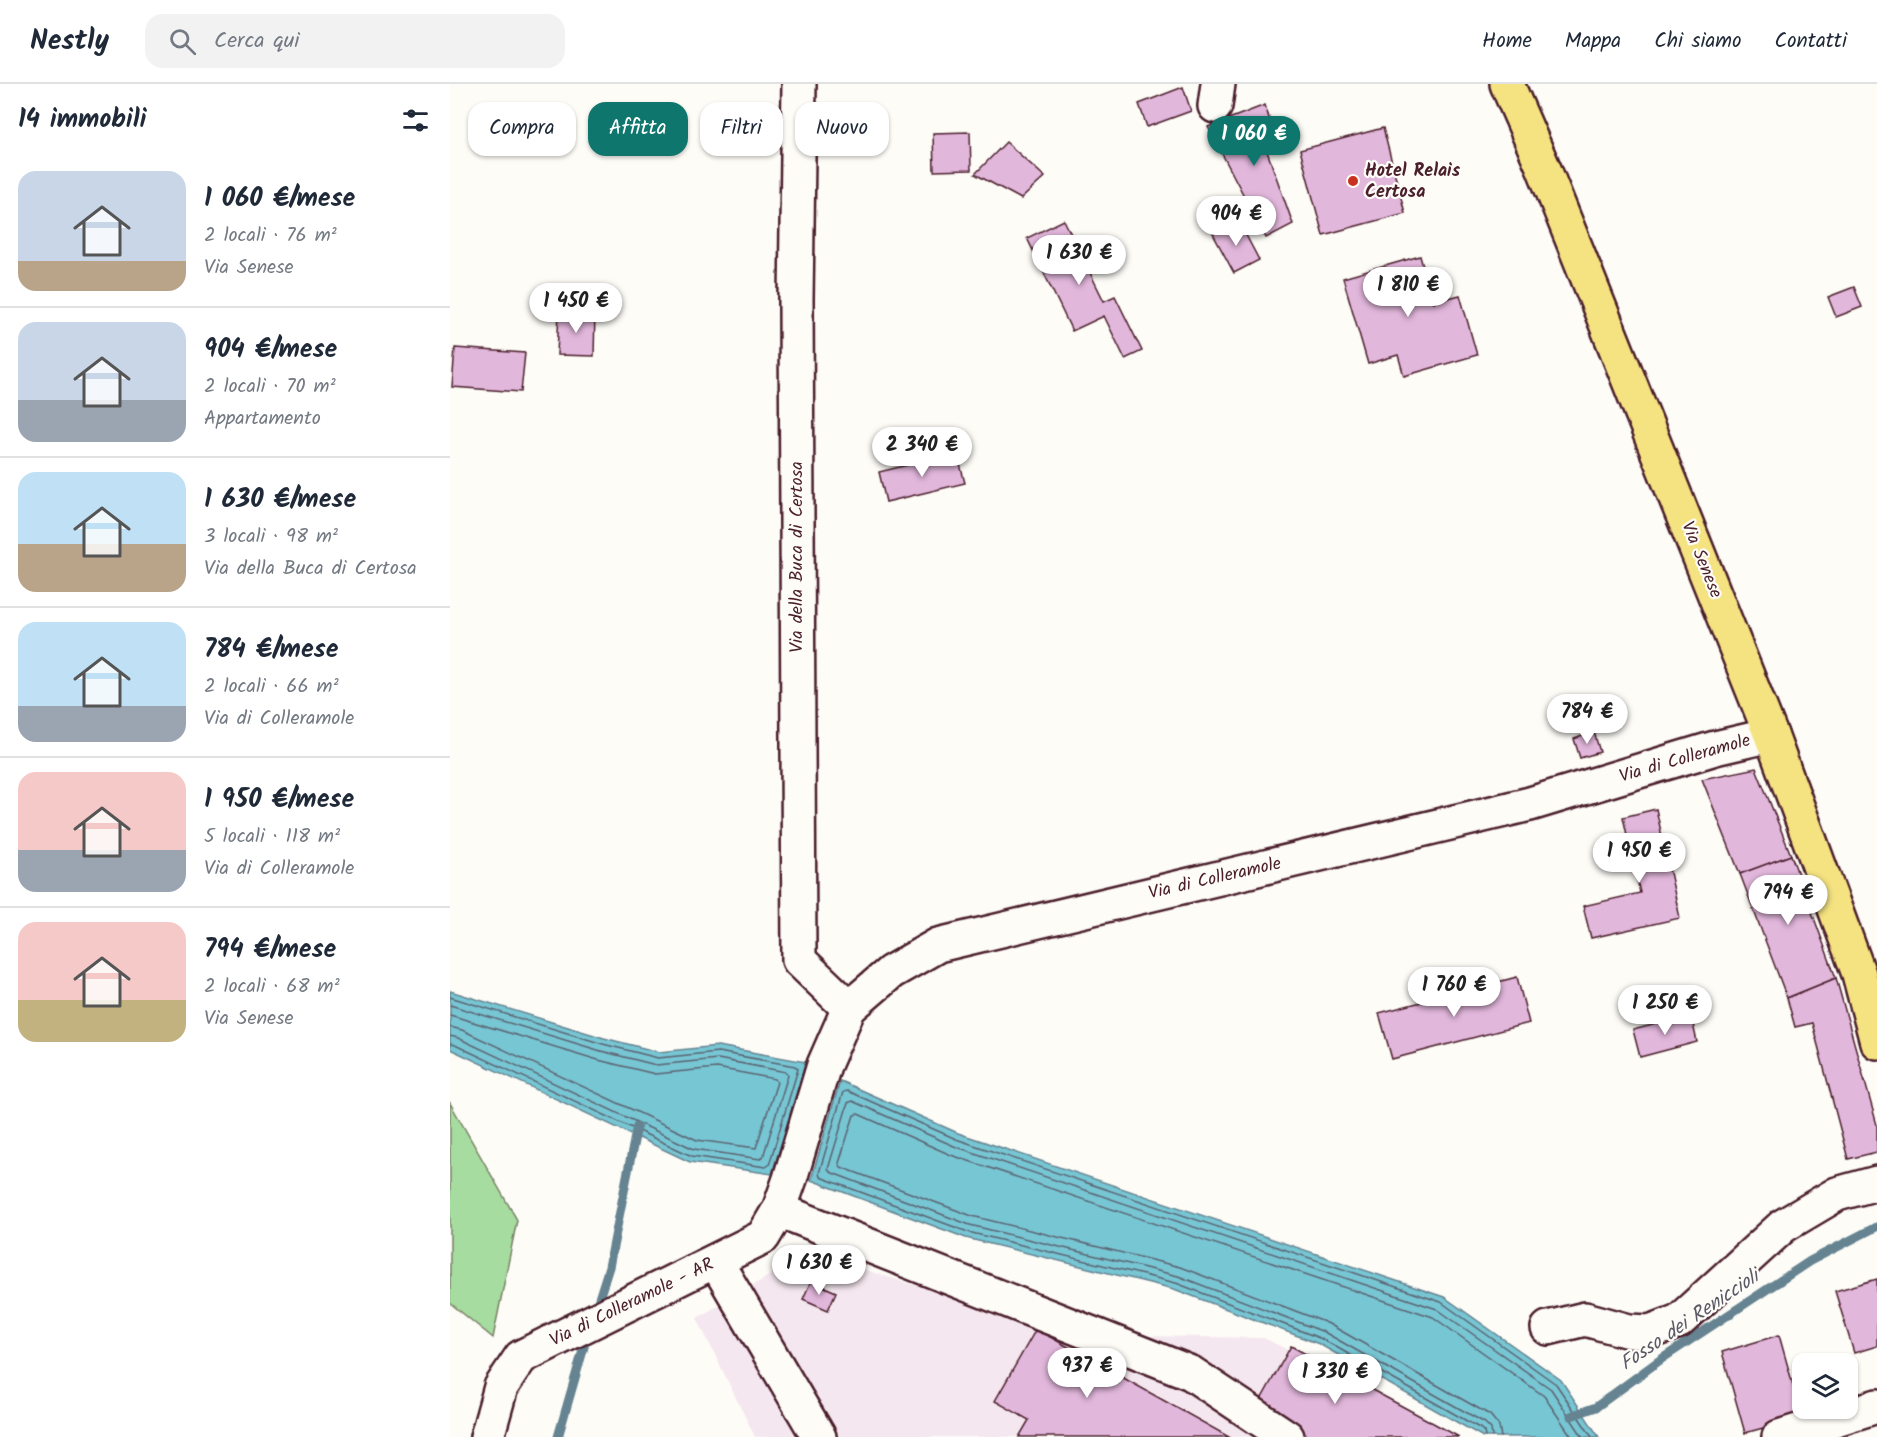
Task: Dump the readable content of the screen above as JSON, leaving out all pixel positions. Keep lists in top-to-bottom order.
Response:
{
  "streets": {
    "main road": ["Via Senese"],
    "street": ["Via della Buca di Certosa", "Via di Colleramole", "Via di Colleramole - AR"]
  },
  "crossings": [
    ["Via della Buca di Certosa", "Via di Colleramole"],
    ["Via Senese", "Via di Colleramole"],
    ["Via di Colleramole", "Via di Colleramole - AR"]
  ],
  "water": ["Fosso dei Reniccioli"],
  "places": ["Hotel Relais Certosa"],
  "page": {
    "header": "Nestly",
    "search": "Cerca qui",
    "nav": [
      "Home",
      "Mappa",
      "Chi siamo",
      "Contatti"
    ],
    "heading": "14 immobili",
    "chip": [
      "Compra",
      "Affitta",
      "Filtri",
      "Nuovo"
    ],
    "price": [
      "1 060 €",
      "904 €",
      "1 630 €",
      "1 810 €",
      "1 450 €",
      "2 340 €",
      "784 €",
      "1 950 €",
      "794 €",
      "1 760 €",
      "1 250 €",
      "1 630 €",
      "937 €",
      "1 330 €"
    ],
    "list": [
      {
        "name": "1 060 €/mese",
        "note": "2 locali · 76 m² · Via Senese"
      },
      {
        "name": "904 €/mese",
        "note": "2 locali · 70 m² · Appartamento"
      },
      {
        "name": "1 630 €/mese",
        "note": "3 locali · 98 m² · Via della Buca di Certosa"
      },
      {
        "name": "784 €/mese",
        "note": "2 locali · 66 m² · Via di Colleramole"
      },
      {
        "name": "1 950 €/mese",
        "note": "5 locali · 118 m² · Via di Colleramole"
      },
      {
        "name": "794 €/mese",
        "note": "2 locali · 68 m² · Via Senese"
      }
    ]
  }
}
